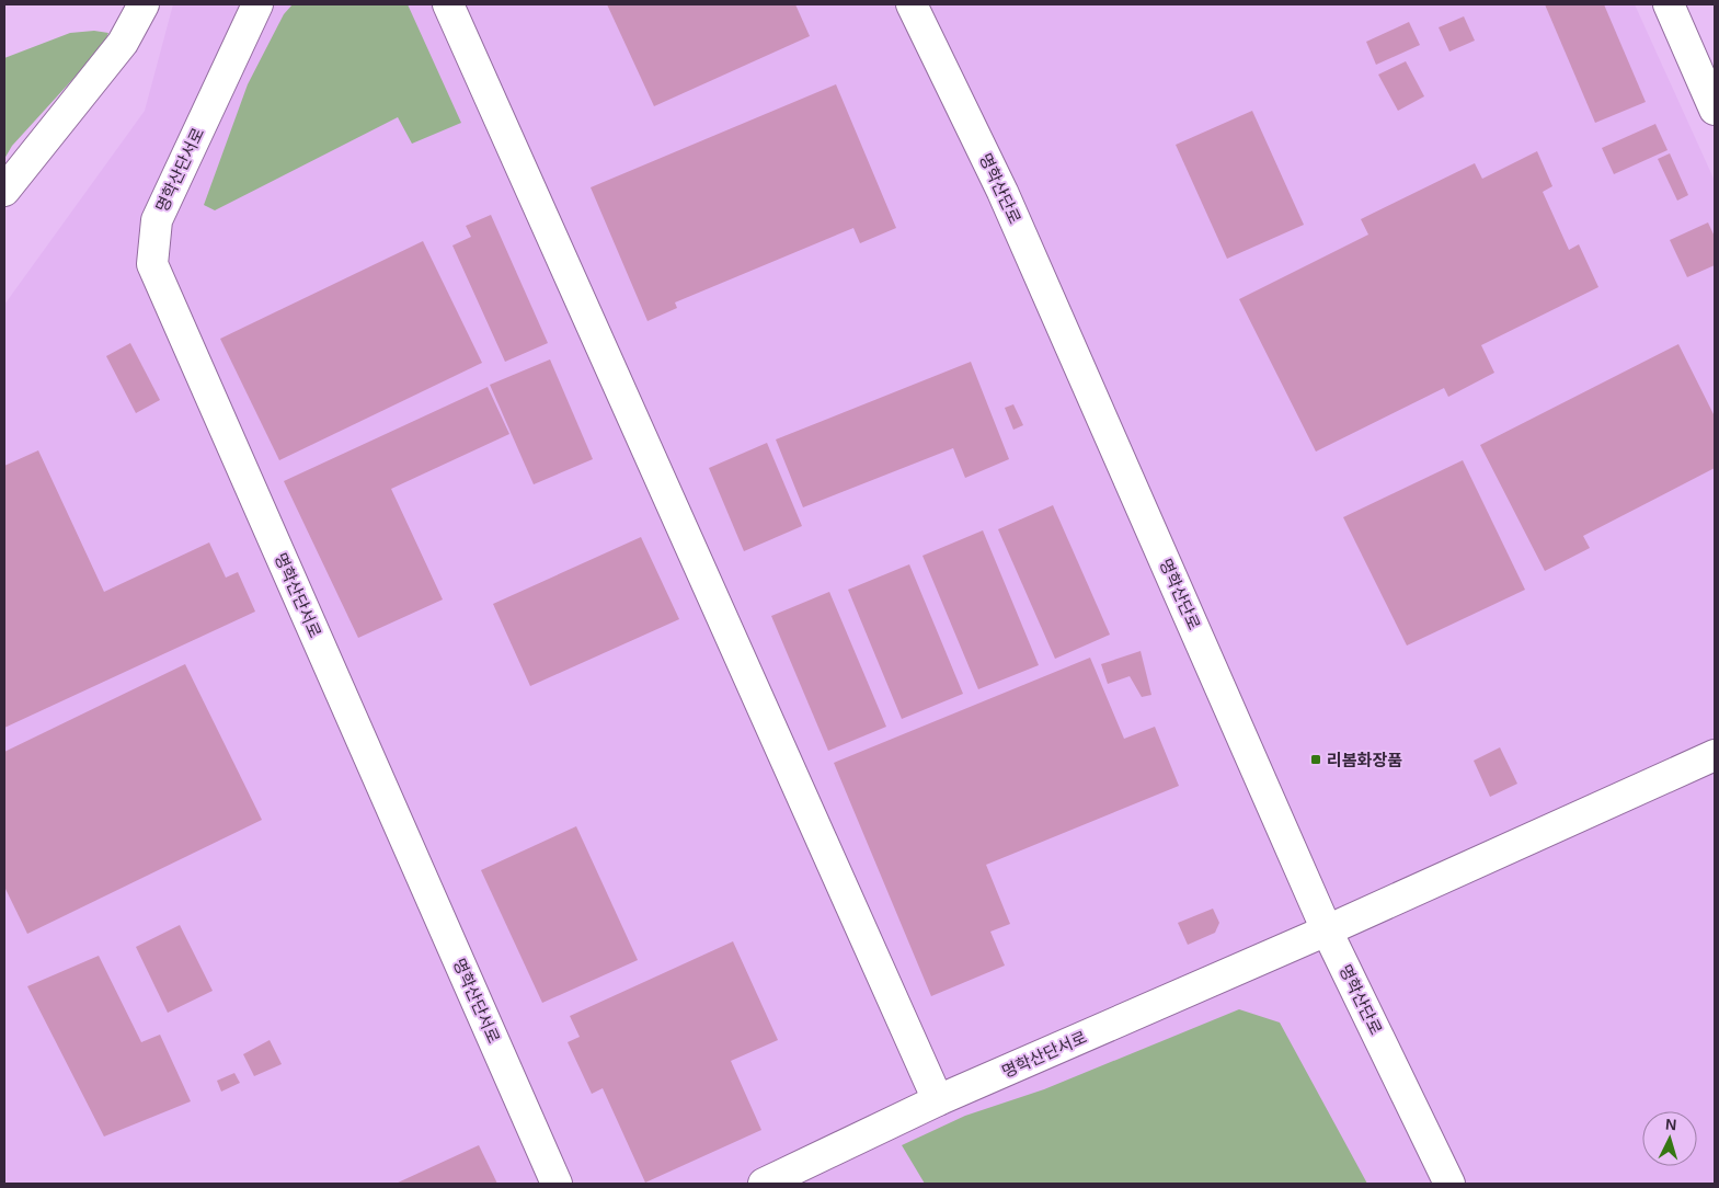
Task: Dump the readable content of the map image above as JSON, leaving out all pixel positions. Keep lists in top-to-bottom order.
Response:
{
  "streets": {
    "street": ["명학산단서로", "명학산단로"]
  },
  "crossings": [
    ["명학산단서로", "명학산단로"]
  ],
  "places": {
    "transit": ["리봄화장품"]
  },
  "north": "top"
}
